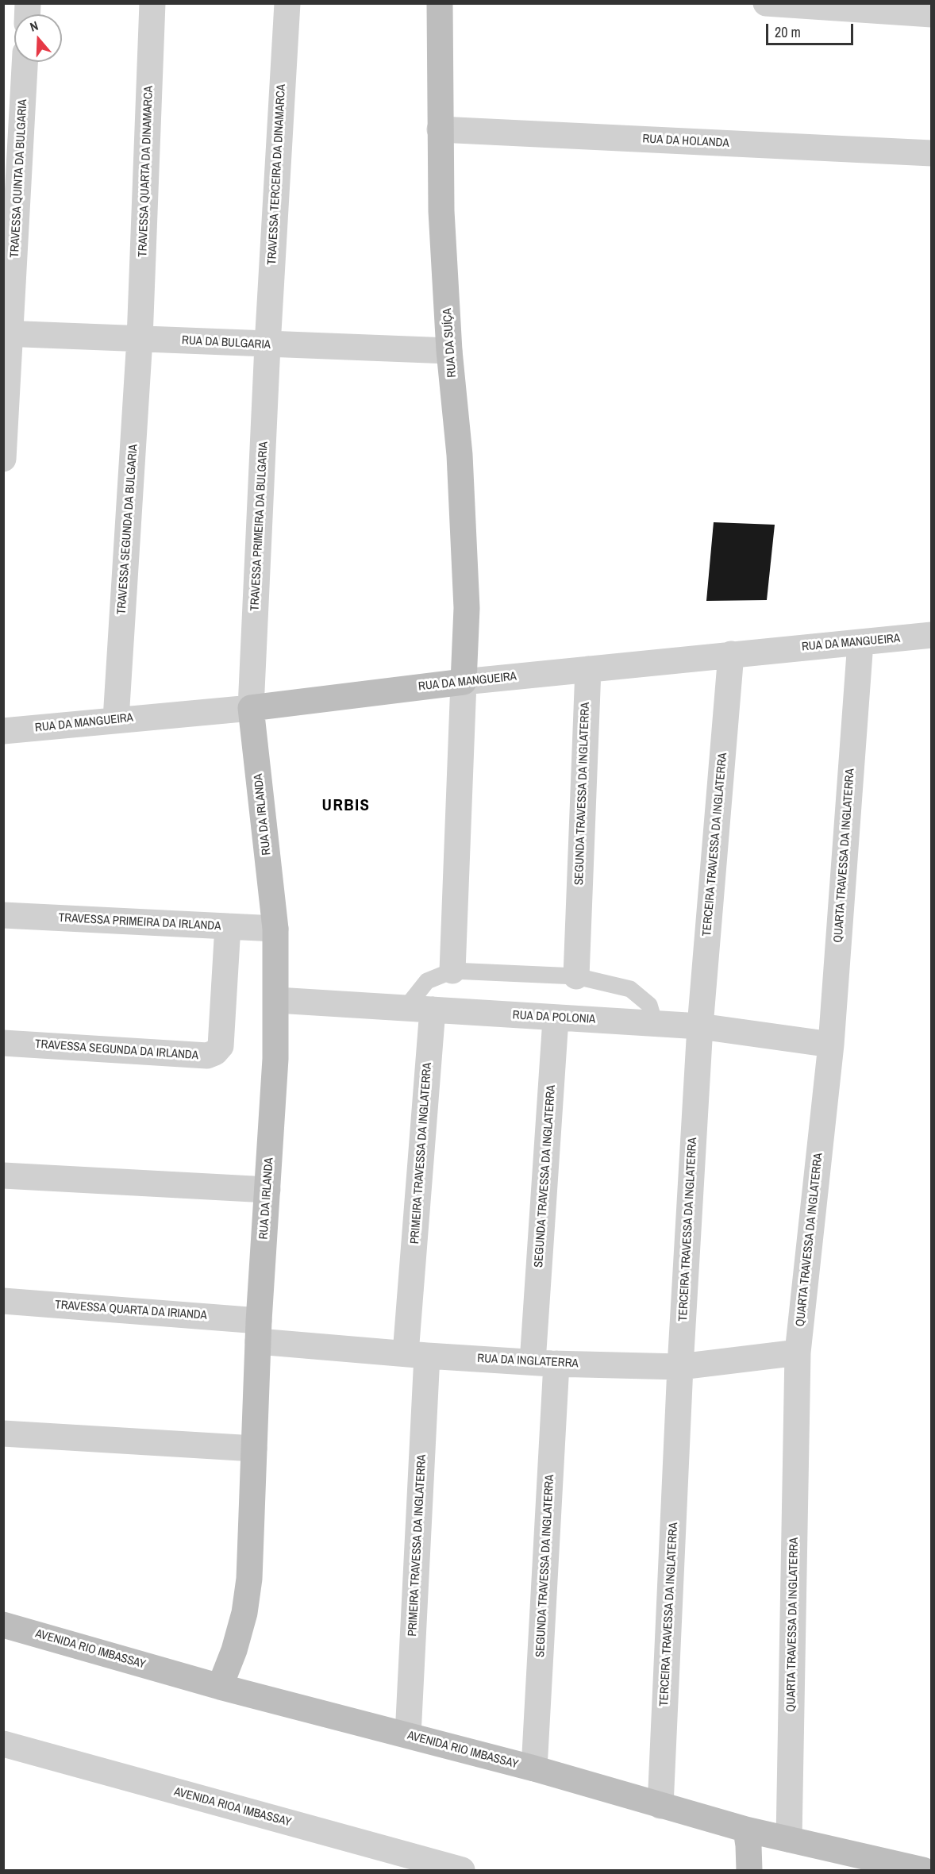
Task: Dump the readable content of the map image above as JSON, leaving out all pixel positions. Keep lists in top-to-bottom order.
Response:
{
  "streets": {
    "street": [
      "RUA DA HOLANDA",
      "TRAVESSA QUARTA DA DINAMARCA",
      "TRAVESSA TERCEIRA DA DINAMARCA",
      "TRAVESSA QUINTA DA BULGARIA",
      "RUA DA BULGARIA",
      "RUA DA SUÍÇA",
      "TRAVESSA PRIMEIRA DA BULGARIA",
      "TRAVESSA SEGUNDA DA BULGARIA",
      "RUA DA MANGUEIRA",
      "SEGUNDA TRAVESSA DA INGLATERRA",
      "RUA DA IRLANDA",
      "TERCEIRA TRAVESSA DA INGLATERRA",
      "QUARTA TRAVESSA DA INGLATERRA",
      "TRAVESSA PRIMEIRA DA IRLANDA",
      "RUA DA POLONIA",
      "TRAVESSA SEGUNDA DA IRLANDA",
      "PRIMEIRA TRAVESSA DA INGLATERRA",
      "TRAVESSA QUARTA DA IRIANDA",
      "RUA DA INGLATERRA",
      "AVENIDA RIO IMBASSAY",
      "AVENIDA RIOA IMBASSAY"
    ]
  },
  "crossings": [
    ["RUA DA HOLANDA", "RUA DA SUÍÇA"],
    ["TRAVESSA QUARTA DA DINAMARCA", "RUA DA BULGARIA"],
    ["TRAVESSA QUARTA DA DINAMARCA", "TRAVESSA SEGUNDA DA BULGARIA"],
    ["TRAVESSA TERCEIRA DA DINAMARCA", "RUA DA BULGARIA"],
    ["TRAVESSA TERCEIRA DA DINAMARCA", "TRAVESSA PRIMEIRA DA BULGARIA"],
    ["TRAVESSA QUINTA DA BULGARIA", "RUA DA BULGARIA"],
    ["RUA DA BULGARIA", "RUA DA SUÍÇA"],
    ["RUA DA BULGARIA", "TRAVESSA PRIMEIRA DA BULGARIA"],
    ["RUA DA BULGARIA", "TRAVESSA SEGUNDA DA BULGARIA"],
    ["RUA DA SUÍÇA", "RUA DA MANGUEIRA"],
    ["TRAVESSA PRIMEIRA DA BULGARIA", "RUA DA MANGUEIRA"],
    ["TRAVESSA PRIMEIRA DA BULGARIA", "RUA DA IRLANDA"],
    ["TRAVESSA SEGUNDA DA BULGARIA", "RUA DA MANGUEIRA"],
    ["RUA DA MANGUEIRA", "SEGUNDA TRAVESSA DA INGLATERRA"],
    ["RUA DA MANGUEIRA", "RUA DA IRLANDA"],
    ["RUA DA MANGUEIRA", "TERCEIRA TRAVESSA DA INGLATERRA"],
    ["RUA DA MANGUEIRA", "QUARTA TRAVESSA DA INGLATERRA"],
    ["SEGUNDA TRAVESSA DA INGLATERRA", "RUA DA POLONIA"],
    ["SEGUNDA TRAVESSA DA INGLATERRA", "RUA DA INGLATERRA"],
    ["SEGUNDA TRAVESSA DA INGLATERRA", "AVENIDA RIO IMBASSAY"],
    ["RUA DA IRLANDA", "TRAVESSA PRIMEIRA DA IRLANDA"],
    ["RUA DA IRLANDA", "RUA DA POLONIA"],
    ["RUA DA IRLANDA", "TRAVESSA QUARTA DA IRIANDA"],
    ["RUA DA IRLANDA", "RUA DA INGLATERRA"],
    ["RUA DA IRLANDA", "AVENIDA RIO IMBASSAY"],
    ["TERCEIRA TRAVESSA DA INGLATERRA", "RUA DA POLONIA"],
    ["TERCEIRA TRAVESSA DA INGLATERRA", "RUA DA INGLATERRA"],
    ["TERCEIRA TRAVESSA DA INGLATERRA", "AVENIDA RIO IMBASSAY"],
    ["QUARTA TRAVESSA DA INGLATERRA", "RUA DA POLONIA"],
    ["QUARTA TRAVESSA DA INGLATERRA", "RUA DA INGLATERRA"],
    ["QUARTA TRAVESSA DA INGLATERRA", "AVENIDA RIO IMBASSAY"],
    ["TRAVESSA PRIMEIRA DA IRLANDA", "TRAVESSA SEGUNDA DA IRLANDA"],
    ["RUA DA POLONIA", "PRIMEIRA TRAVESSA DA INGLATERRA"],
    ["PRIMEIRA TRAVESSA DA INGLATERRA", "RUA DA INGLATERRA"],
    ["PRIMEIRA TRAVESSA DA INGLATERRA", "AVENIDA RIO IMBASSAY"],
    ["TRAVESSA QUARTA DA IRIANDA", "RUA DA INGLATERRA"]
  ],
  "districts": ["URBIS"],
  "scale_bar": "20 m",
  "north": "top"
}
